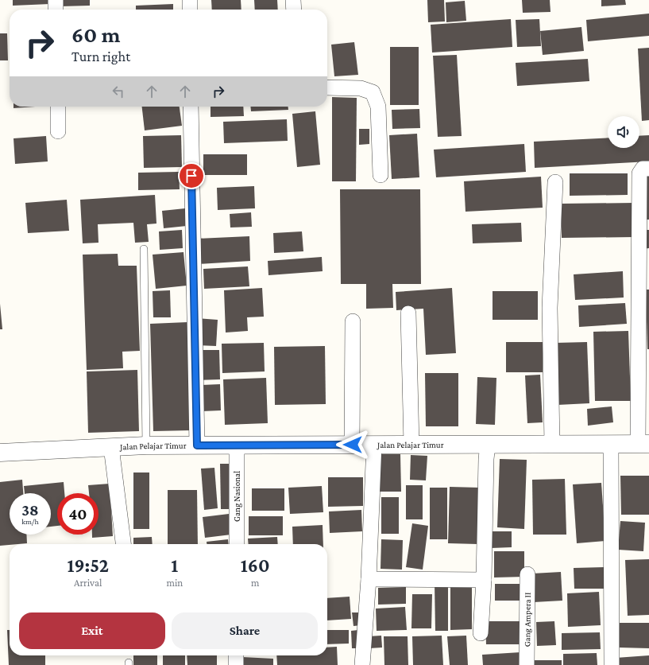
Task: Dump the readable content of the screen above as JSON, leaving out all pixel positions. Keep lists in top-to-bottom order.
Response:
{
  "streets": {
    "street": ["Jalan Pelajar Timur", "Gang Nasional", "Gang Ampera II"]
  },
  "crossings": [
    ["Jalan Pelajar Timur", "Gang Nasional"]
  ],
  "page": {
    "turn": ["60 m", "Turn right"],
    "speed": "38 km/h",
    "limit": "40",
    "eta": [
      "19:52",
      "Arrival",
      "1",
      "min",
      "160",
      "m"
    ],
    "buttons": ["Exit", "Share"]
  }
}
